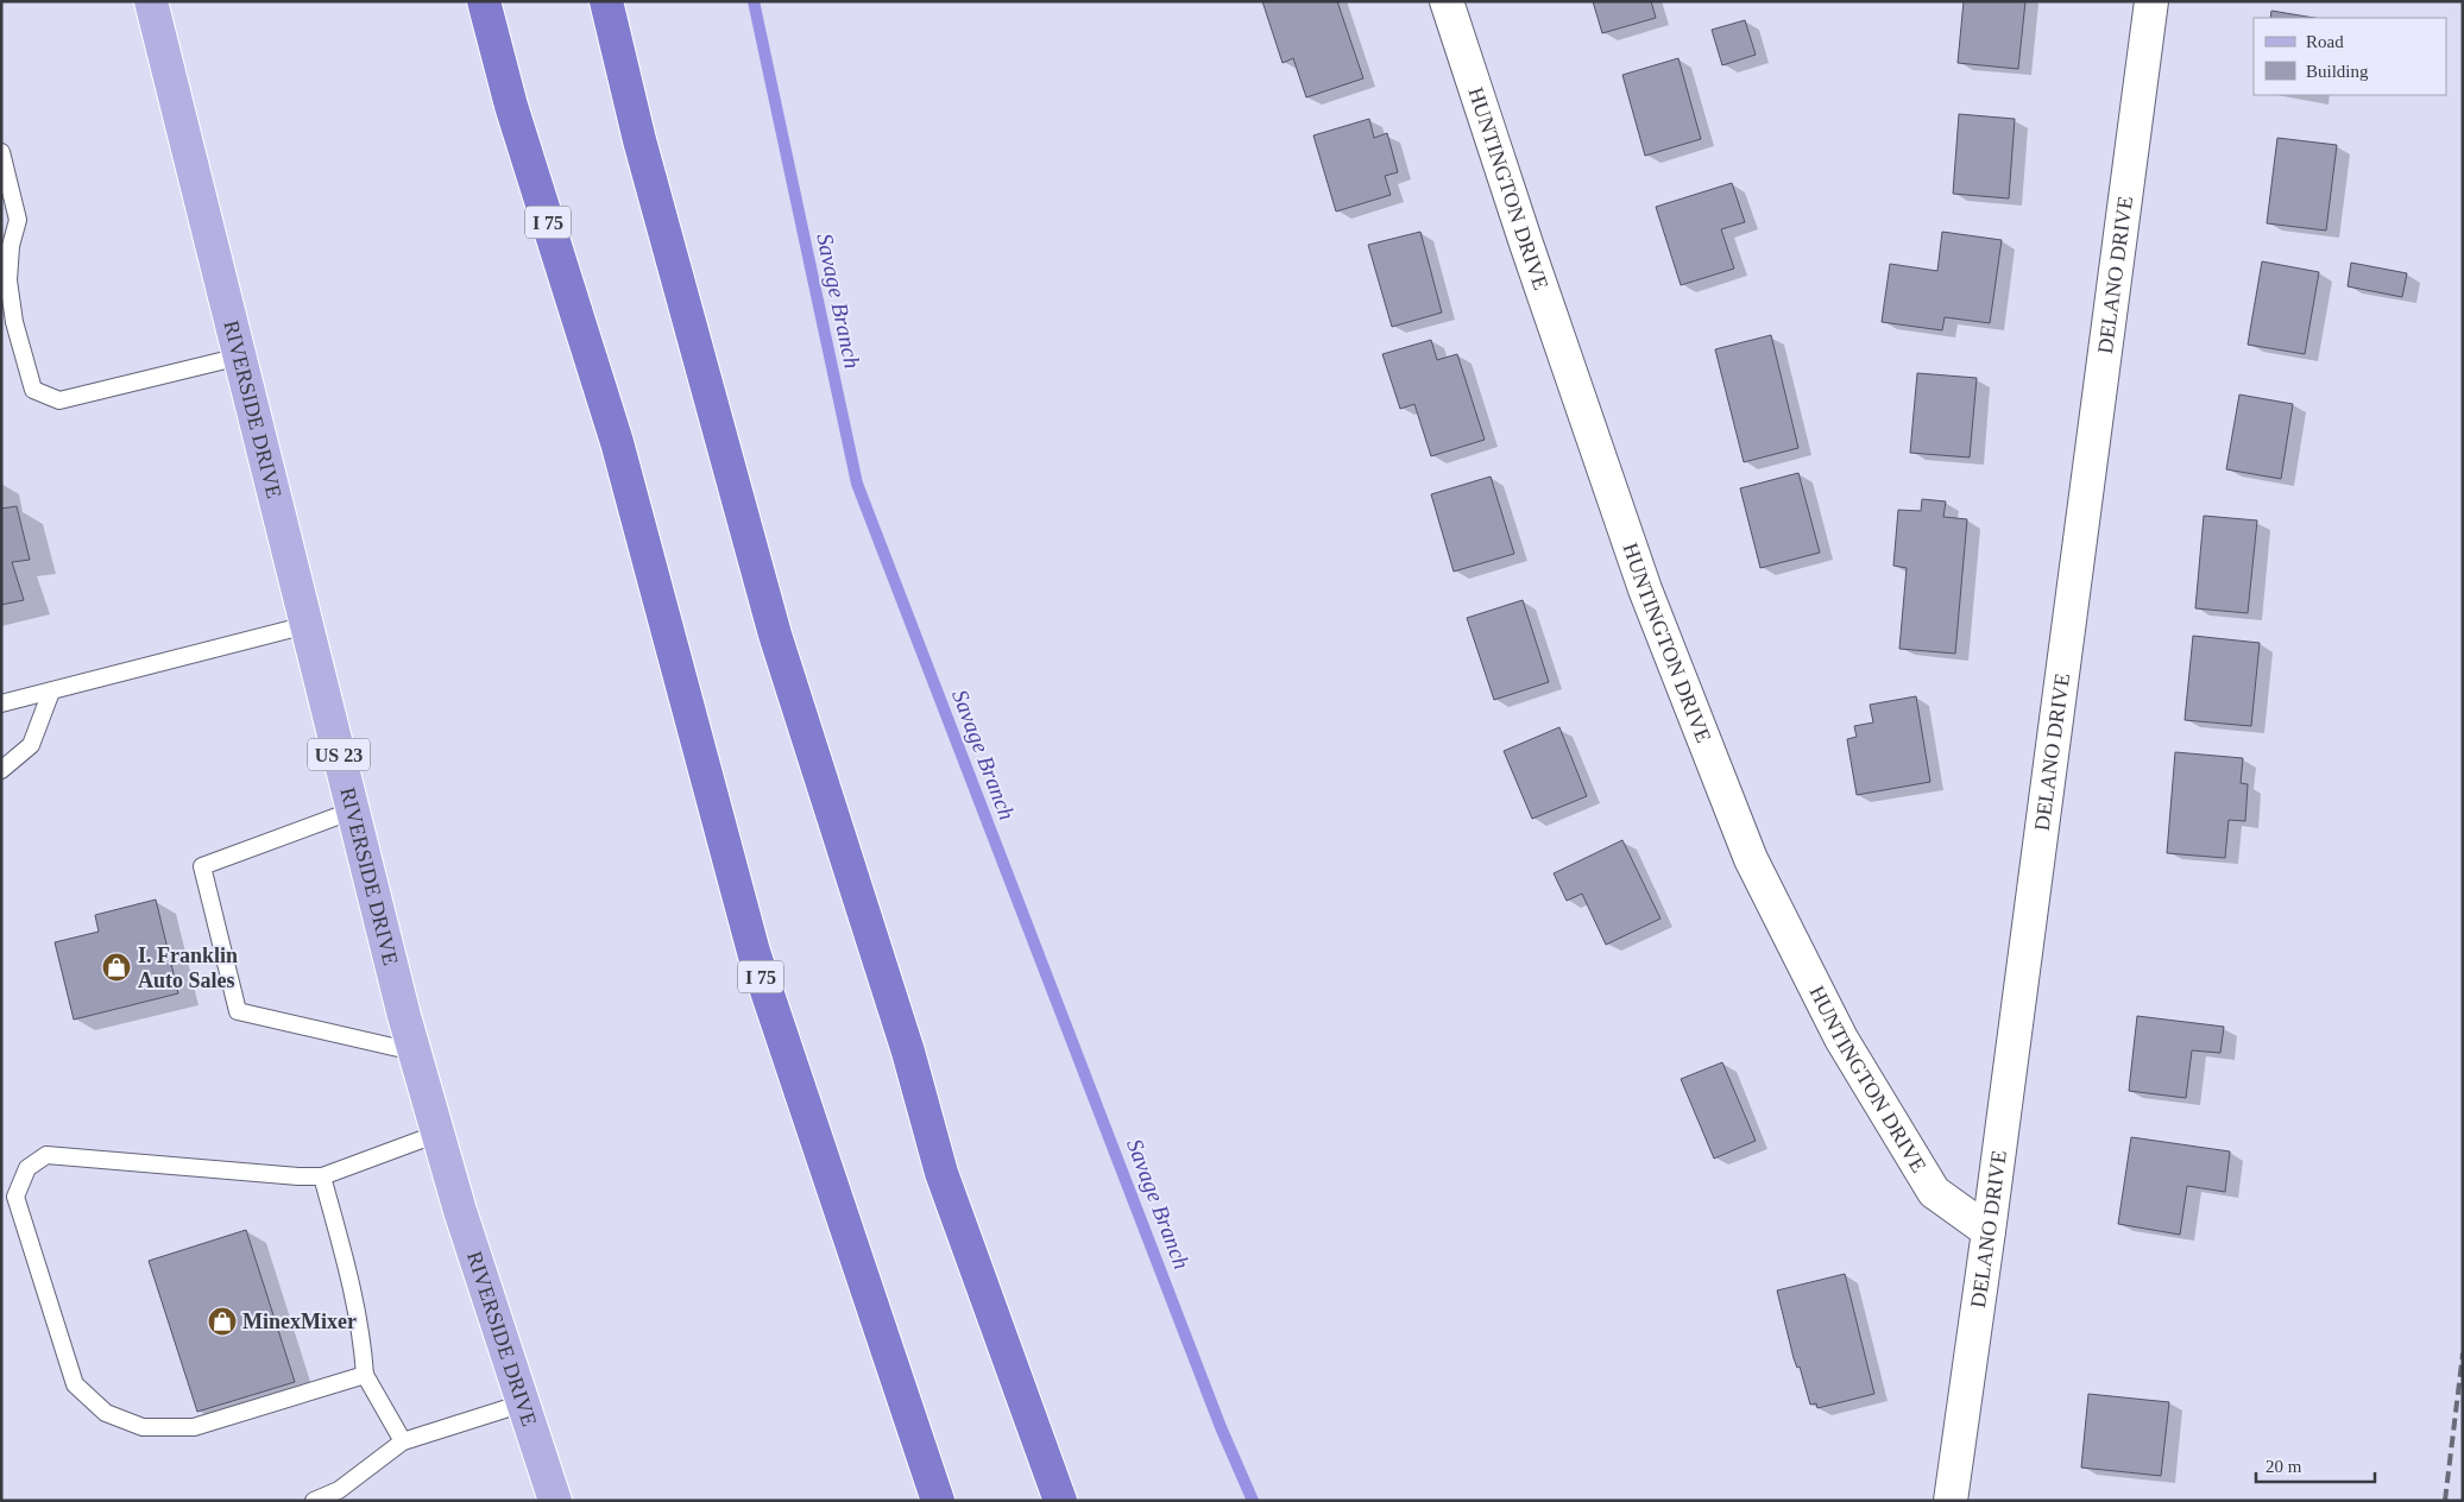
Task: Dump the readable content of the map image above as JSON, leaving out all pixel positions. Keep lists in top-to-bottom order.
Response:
{
  "streets": {
    "highway": ["I 75"],
    "main road": ["RIVERSIDE DRIVE", "US 23"],
    "street": ["HUNTINGTON DRIVE", "DELANO DRIVE"]
  },
  "crossings": [
    ["HUNTINGTON DRIVE", "DELANO DRIVE"]
  ],
  "water": ["Savage Branch"],
  "places": {
    "shop": ["I. Franklin Auto Sales", "MinexMixer"]
  },
  "legend": ["Road", "Building"],
  "scale_bar": "20 m"
}
